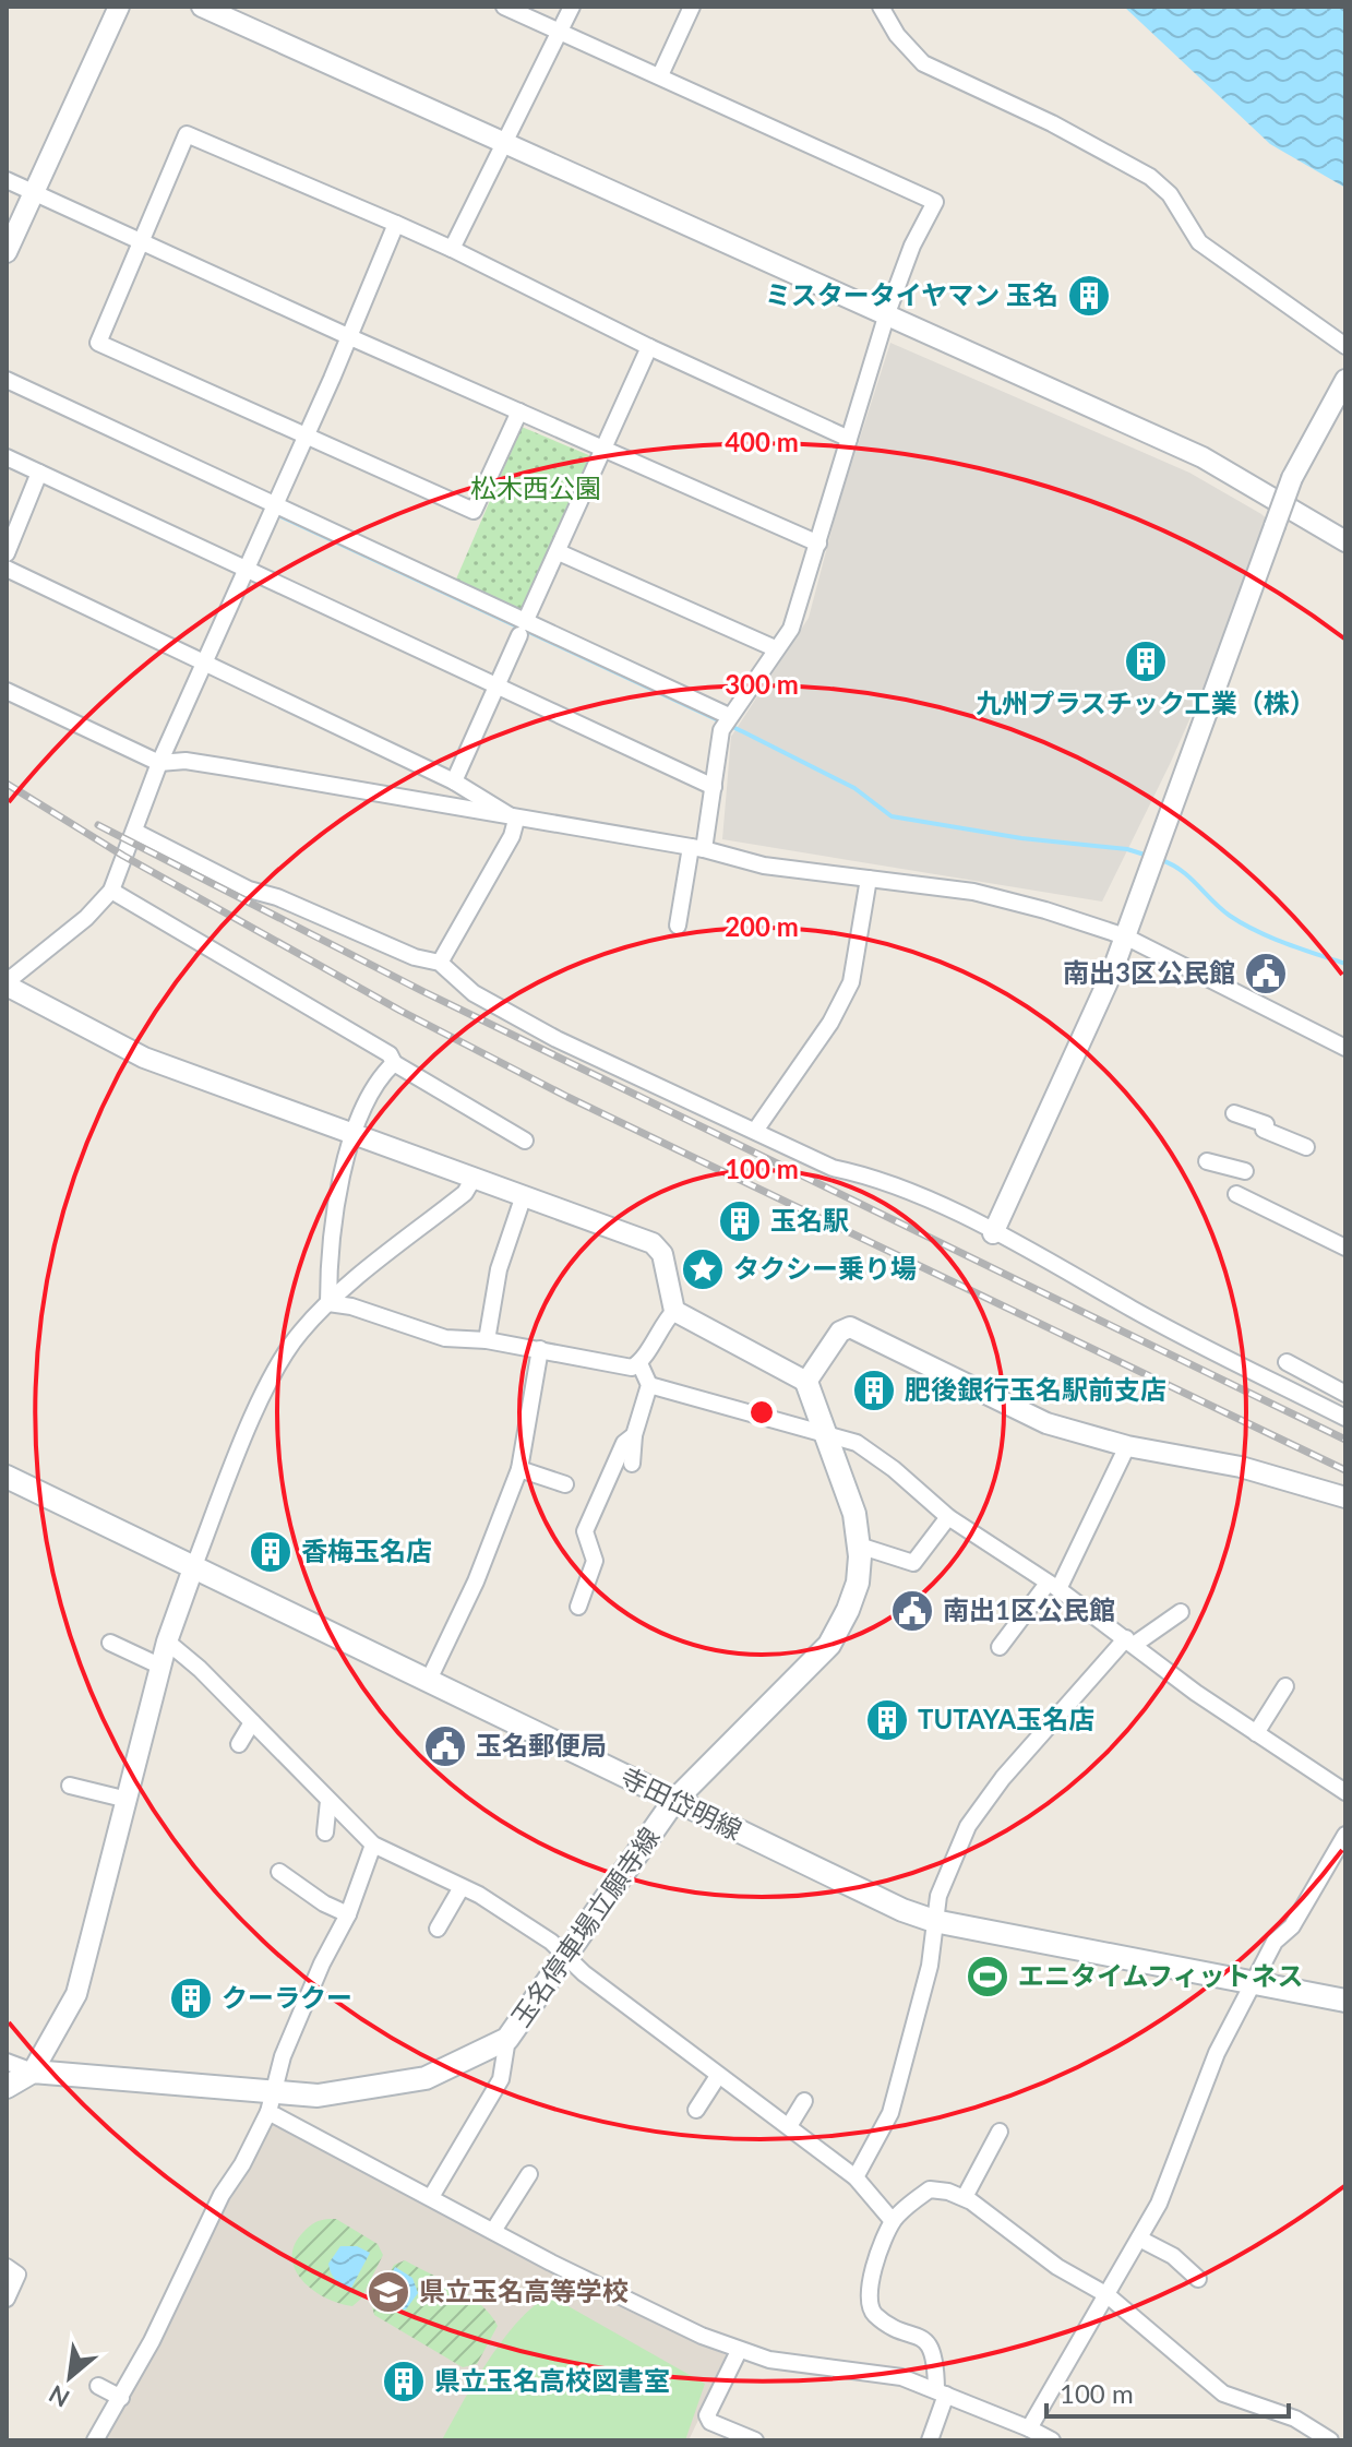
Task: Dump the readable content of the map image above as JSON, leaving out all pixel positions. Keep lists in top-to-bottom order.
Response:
{
  "streets": {
    "main road": ["寺田岱明線", "玉名停車場立願寺線"]
  },
  "crossings": [
    ["寺田岱明線", "玉名停車場立願寺線"]
  ],
  "parks": ["松木西公園"],
  "places": {
    "building": [
      "ミスタータイヤマン 玉名",
      "九州プラスチック工業（株）",
      "玉名駅",
      "肥後銀行玉名駅前支店",
      "香梅玉名店",
      "TUTAYA玉名店",
      "クーラクー",
      "県立玉名高校図書室"
    ],
    "public building": ["南出3区公民館", "南出1区公民館", "玉名郵便局"],
    "place": ["タクシー乗り場"],
    "sports": ["エニタイムフィットネス"],
    "school or university": ["県立玉名高等学校"]
  },
  "scale_bar": "100 m",
  "north": "bottom left",
  "rings": [
    "400 m",
    "300 m",
    "200 m",
    "100 m"
  ]
}
